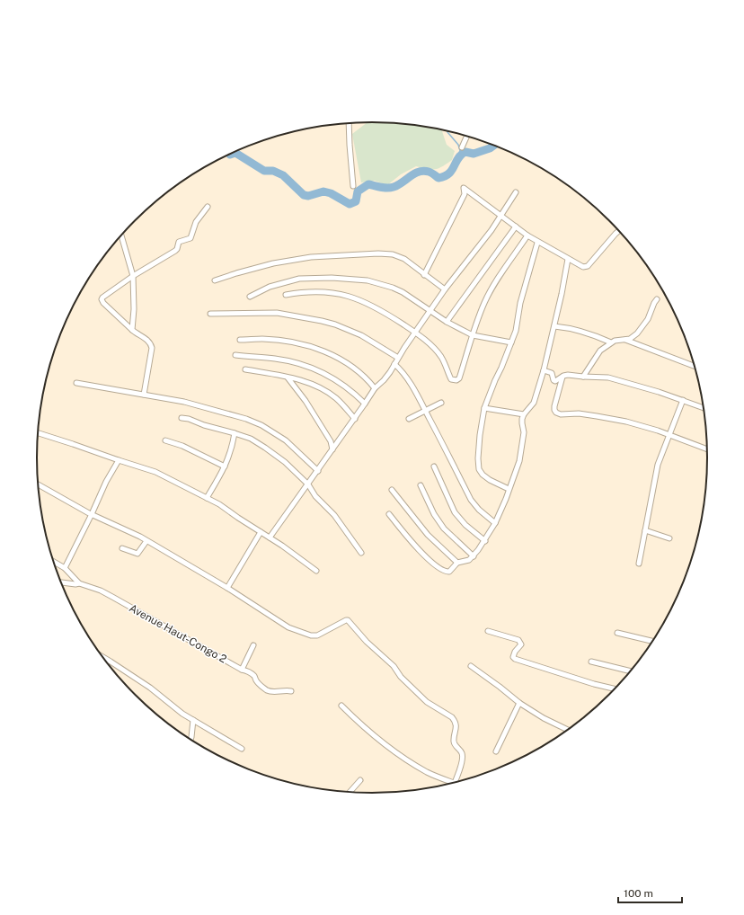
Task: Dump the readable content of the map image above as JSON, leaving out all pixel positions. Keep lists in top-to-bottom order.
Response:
{
  "streets": {
    "street": ["Avenue Haut-Congo 2"]
  },
  "scale_bar": "100 m"
}
